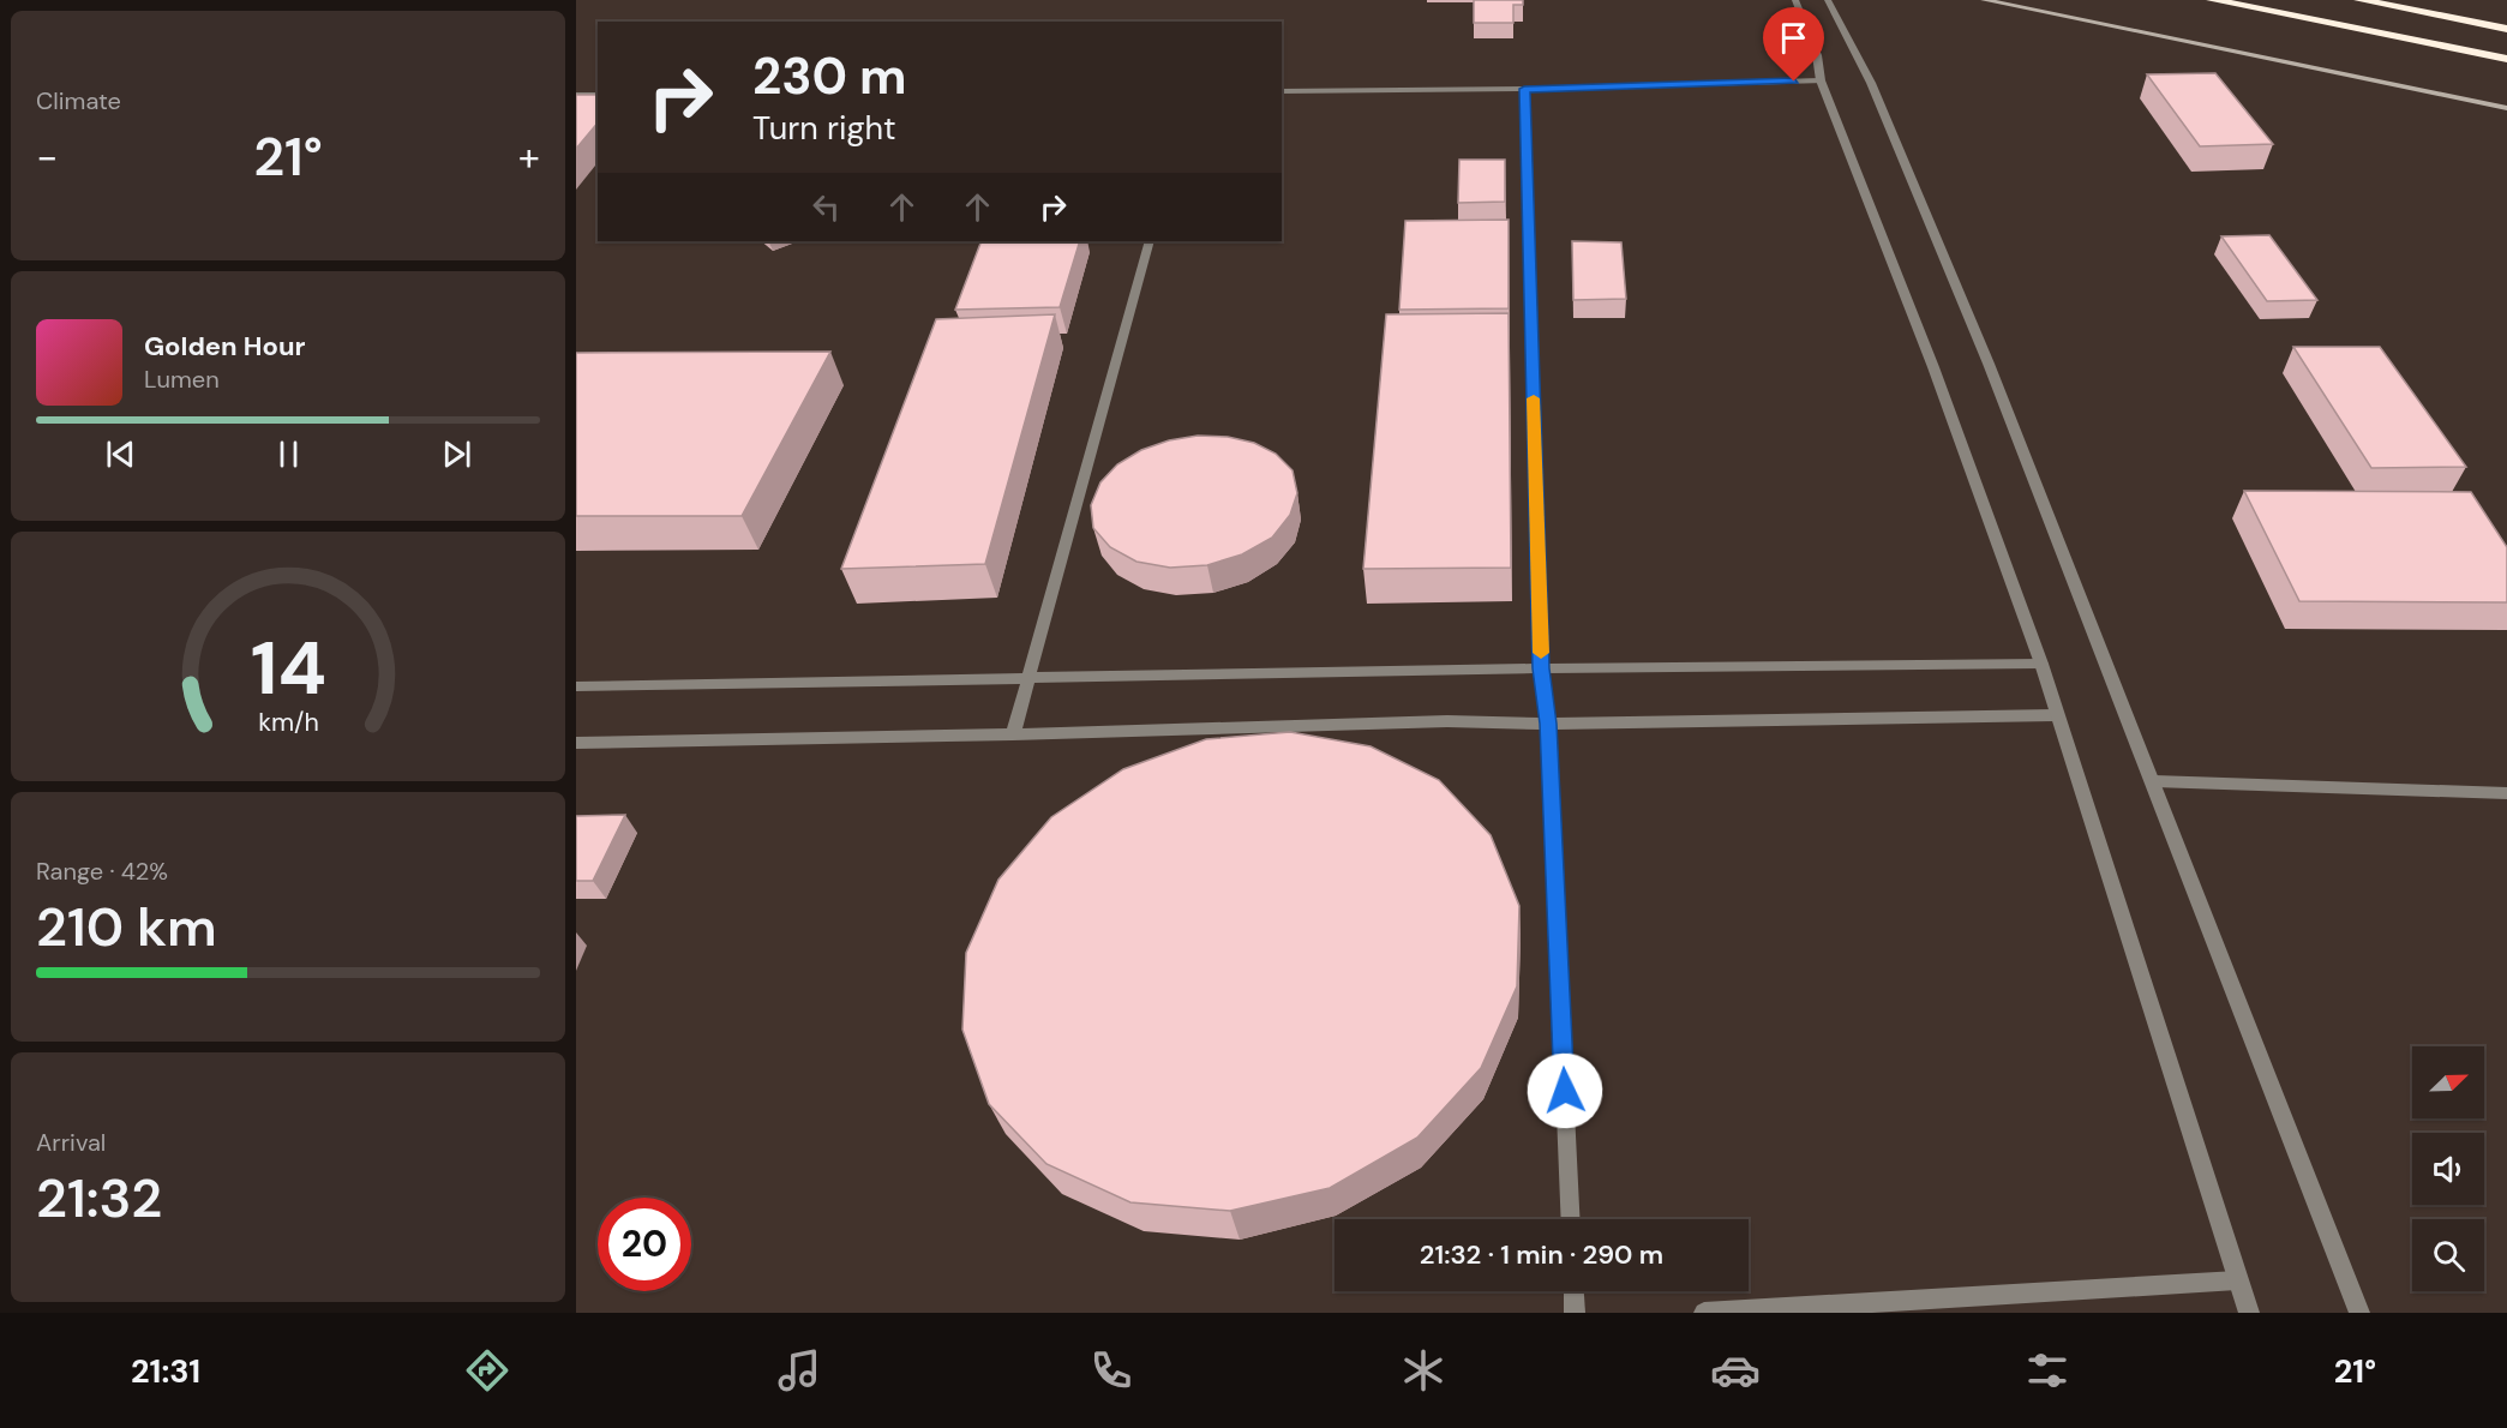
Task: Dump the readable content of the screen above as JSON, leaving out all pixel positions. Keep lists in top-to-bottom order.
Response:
{
  "north": "top right",
  "page": {
    "tile": [
      "Climate",
      ["Range · 42%", "210 km"],
      ["Arrival", "21:32"]
    ],
    "turn": ["230 m", "Turn right"],
    "heat": ["−", "21°", "+"],
    "song": ["Golden Hour", "Lumen"],
    "limit": "20",
    "trip": "21:32 · 1 min · 290 m",
    "tabs": ["21:31", "21°"],
    "gauge": ["14", "km/h"]
  }
}
